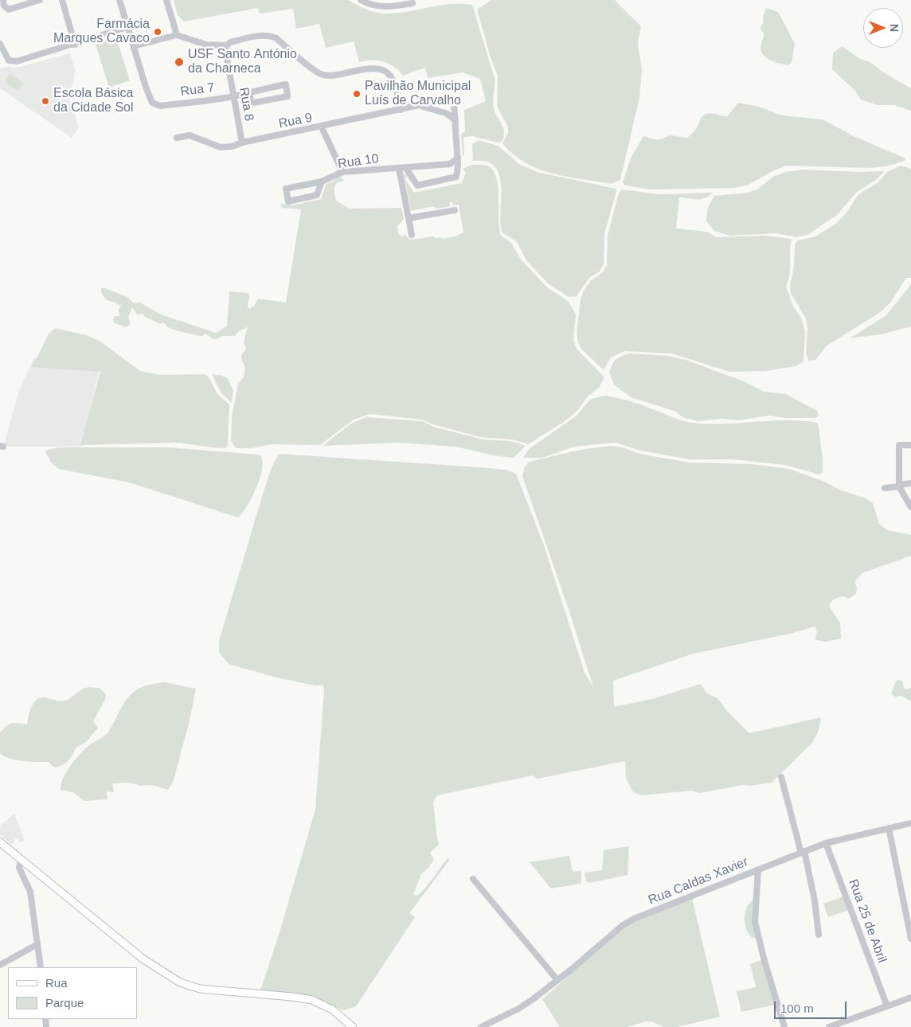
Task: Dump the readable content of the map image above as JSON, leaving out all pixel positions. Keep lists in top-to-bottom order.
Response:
{
  "streets": {
    "street": [
      "Rua 7",
      "Rua 8",
      "Rua 9",
      "Rua 10",
      "Rua Caldas Xavier",
      "Rua 25 de Abril"
    ]
  },
  "crossings": [
    ["Rua 7", "Rua 8"],
    ["Rua 8", "Rua 9"],
    ["Rua Caldas Xavier", "Rua 25 de Abril"]
  ],
  "places": [
    "Farmácia Marques Cavaco",
    "USF Santo António da Charneca",
    "Pavilhão Municipal Luís de Carvalho",
    "Escola Básica da Cidade Sol"
  ],
  "legend": ["Rua", "Parque"],
  "scale_bar": "100 m",
  "north": "right"
}
